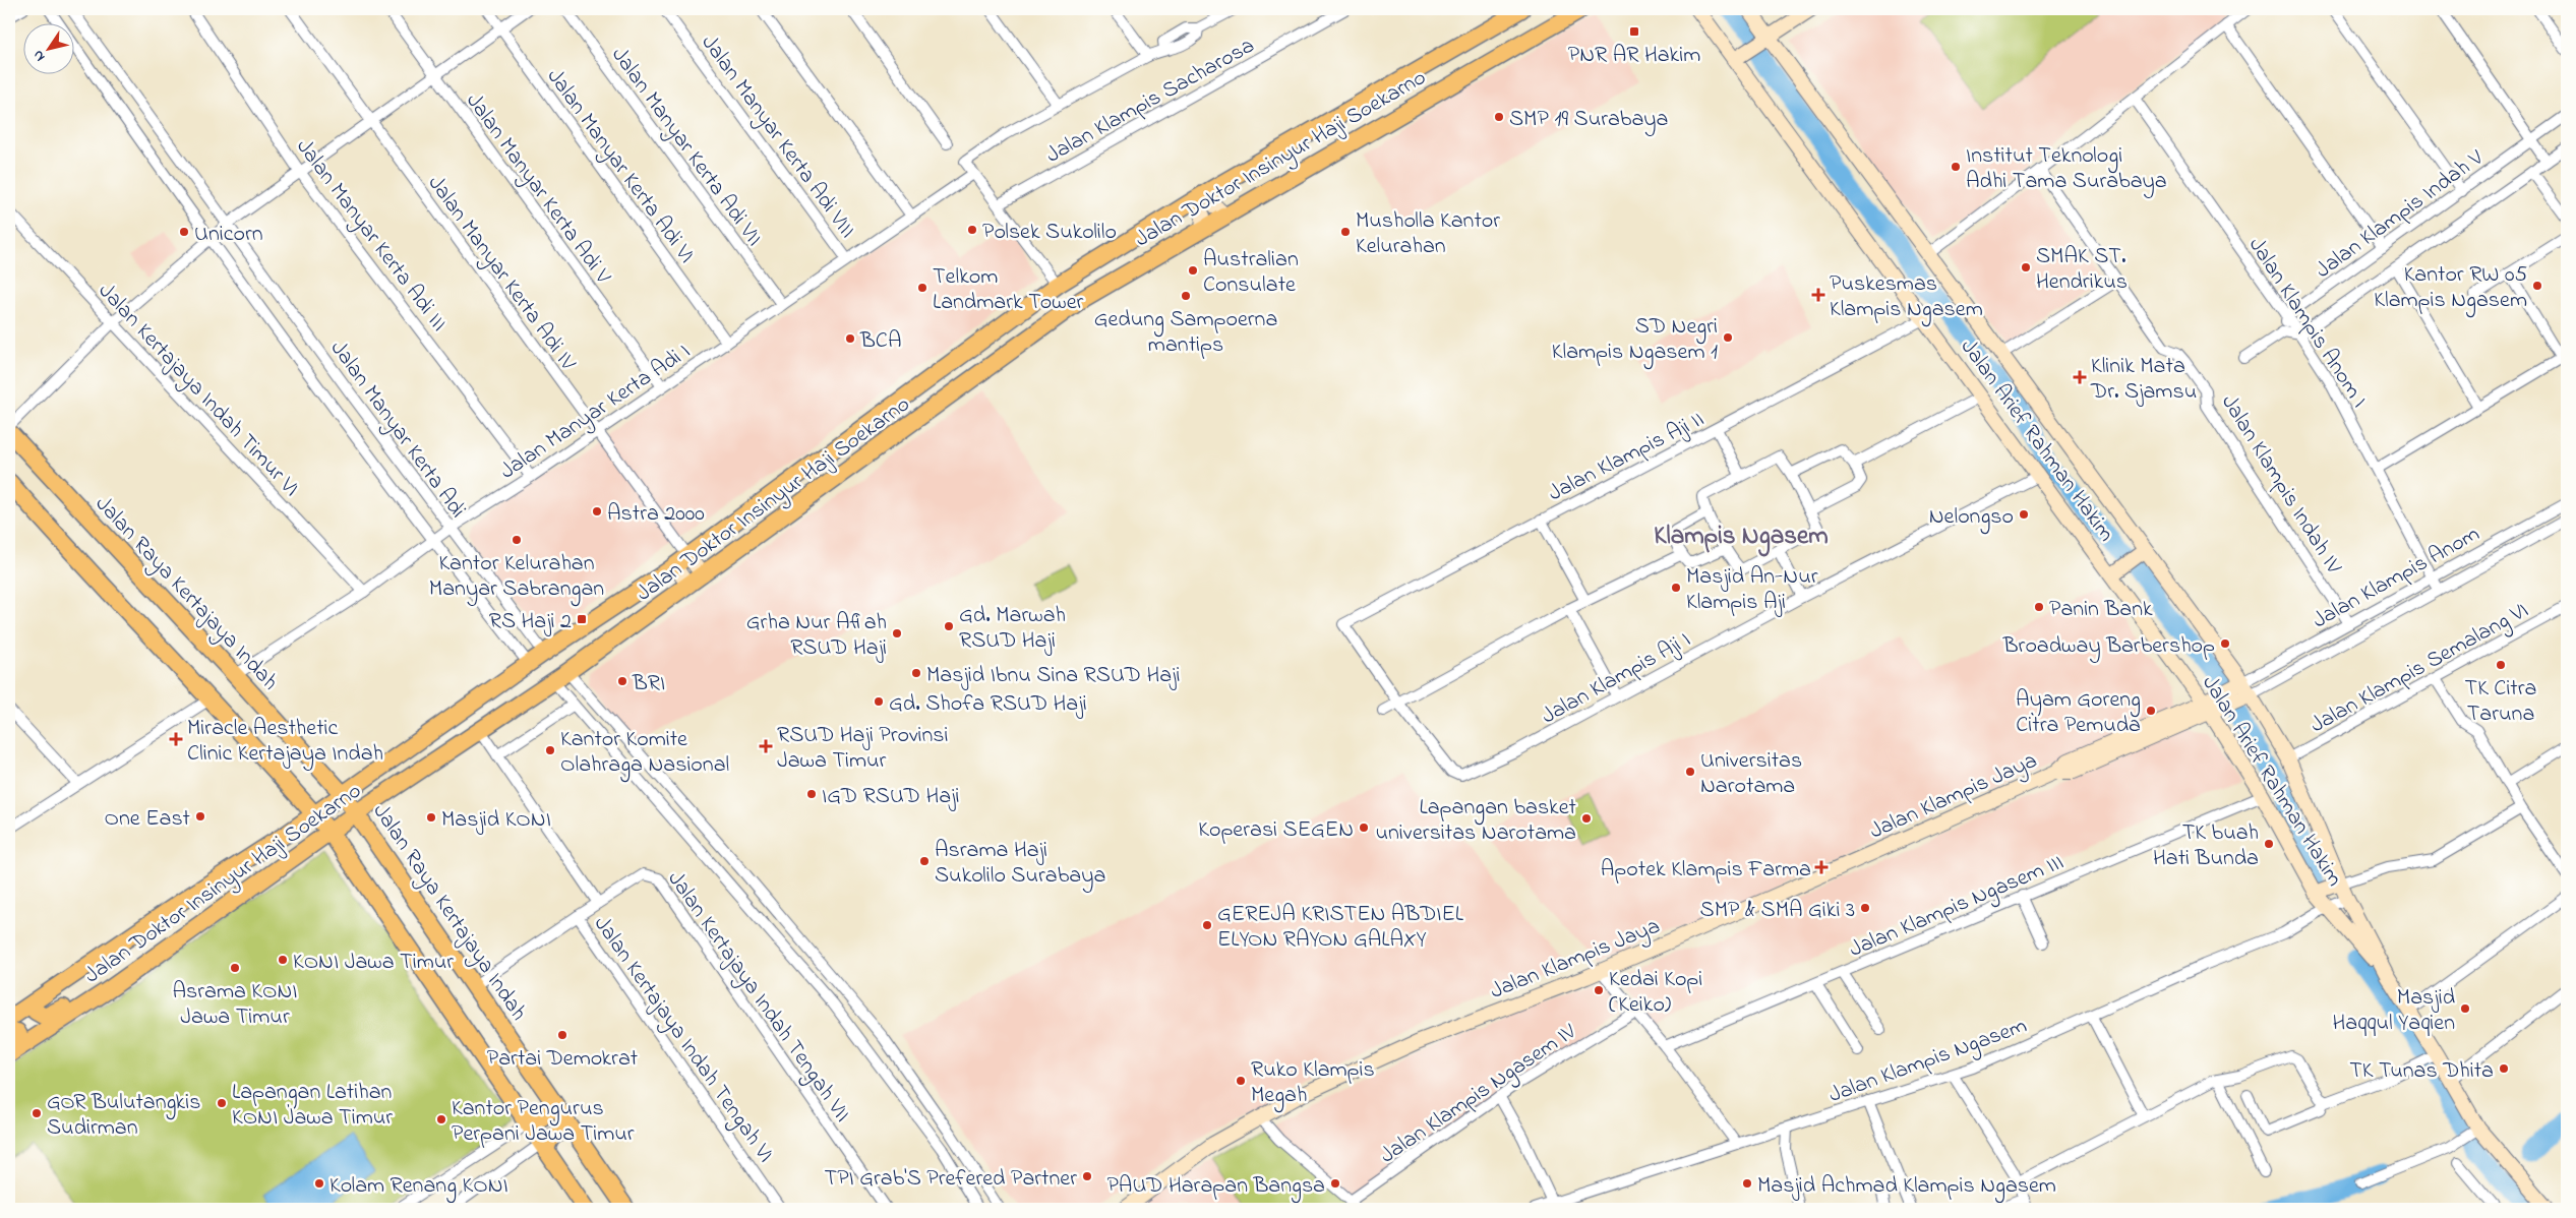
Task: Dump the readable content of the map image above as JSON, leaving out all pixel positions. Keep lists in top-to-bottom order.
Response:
{
  "streets": {
    "main road": ["Jalan Doktor Insinyur Haji Soekarno", "Jalan Raya Kertajaya Indah"],
    "street": [
      "Jalan Klampis Sacharosa",
      "Jalan Manyar Kerta Adi VIII",
      "Jalan Manyar Kerta Adi VII",
      "Jalan Manyar Kerta Adi VI",
      "Jalan Manyar Kerta Adi V",
      "Jalan Klampis Indah V",
      "Jalan Manyar Kerta Adi III",
      "Jalan Manyar Kerta Adi IV",
      "Jalan Klampis Anom I",
      "Jalan Kertajaya Indah Timur VI",
      "Jalan Manyar Kerta Adi I",
      "Jalan Manyar Kerta Adi",
      "Jalan Arief Rahman Hakim",
      "Jalan Klampis Aji II",
      "Jalan Klampis Indah IV",
      "Jalan Klampis Anom",
      "Jalan Klampis Semalang VI",
      "Jalan Klampis Aji I",
      "Jalan Klampis Jaya",
      "Jalan Klampis Ngasem III",
      "Jalan Kertajaya Indah Tengah VII",
      "Jalan Kertajaya Indah Tengah VI",
      "Jalan Klampis Ngasem",
      "Jalan Klampis Ngasem IV"
    ]
  },
  "crossings": [
    ["Jalan Manyar Kerta Adi VIII", "Jalan Manyar Kerta Adi I"],
    ["Jalan Manyar Kerta Adi VII", "Jalan Manyar Kerta Adi I"],
    ["Jalan Doktor Insinyur Haji Soekarno", "Jalan Manyar Kerta Adi IV"],
    ["Jalan Doktor Insinyur Haji Soekarno", "Jalan Manyar Kerta Adi"],
    ["Jalan Doktor Insinyur Haji Soekarno", "Jalan Raya Kertajaya Indah"],
    ["Jalan Manyar Kerta Adi VI", "Jalan Manyar Kerta Adi I"],
    ["Jalan Manyar Kerta Adi V", "Jalan Manyar Kerta Adi I"],
    ["Jalan Klampis Indah V", "Jalan Klampis Anom I"],
    ["Jalan Manyar Kerta Adi III", "Jalan Manyar Kerta Adi I"],
    ["Jalan Manyar Kerta Adi IV", "Jalan Manyar Kerta Adi I"],
    ["Jalan Klampis Anom I", "Jalan Klampis Anom"],
    ["Jalan Kertajaya Indah Timur VI", "Jalan Manyar Kerta Adi I"],
    ["Jalan Manyar Kerta Adi I", "Jalan Manyar Kerta Adi"],
    ["Jalan Manyar Kerta Adi I", "Jalan Raya Kertajaya Indah"],
    ["Jalan Arief Rahman Hakim", "Jalan Klampis Aji II"],
    ["Jalan Arief Rahman Hakim", "Jalan Klampis Anom"],
    ["Jalan Arief Rahman Hakim", "Jalan Klampis Semalang VI"],
    ["Jalan Arief Rahman Hakim", "Jalan Klampis Aji I"],
    ["Jalan Arief Rahman Hakim", "Jalan Klampis Jaya"],
    ["Jalan Arief Rahman Hakim", "Jalan Klampis Ngasem III"],
    ["Jalan Arief Rahman Hakim", "Jalan Klampis Ngasem"],
    ["Jalan Klampis Aji II", "Jalan Klampis Aji I"],
    ["Jalan Klampis Indah IV", "Jalan Klampis Anom"],
    ["Jalan Klampis Anom", "Jalan Klampis Jaya"],
    ["Jalan Raya Kertajaya Indah", "Jalan Kertajaya Indah Tengah VI"],
    ["Jalan Kertajaya Indah Tengah VII", "Jalan Kertajaya Indah Tengah VI"]
  ],
  "districts": ["Klampis Ngasem"],
  "places": {
    "transit": ["PNR AR Hakim", "RS Haji 2"],
    "other": [
      "SMP 19 Surabaya",
      "Institut Teknologi Adhi Tama Surabaya",
      "Polsek Sukolilo",
      "Unicorn",
      "Musholla Kantor Kelurahan",
      "SMAK ST. Hendrikus",
      "Australian Consulate",
      "Kantor RW 05 Klampis Ngasem",
      "Telkom Landmark Tower",
      "Gedung Sampoerna mantips",
      "SD Negri Klampis Ngasem 1",
      "BCA",
      "Astra 2000",
      "Nelongso",
      "Kantor Kelurahan Manyar Sabrangan",
      "Masjid An-Nur Klampis Aji",
      "Panin Bank",
      "Gd. Marwah RSUD Haji",
      "Grha Nur Afiah RSUD Haji",
      "Broadway Barbershop",
      "TK Citra Taruna",
      "Masjid Ibnu Sina RSUD Haji",
      "BRI",
      "Gd. Shofa RSUD Haji",
      "Ayam Goreng Citra Pemuda",
      "Kantor Komite Olahraga Nasional",
      "Universitas Narotama",
      "IGD RSUD Haji",
      "One East",
      "Masjid KONI",
      "Lapangan basket universitas Narotama",
      "Koperasi SEGEN",
      "TK buah Hati Bunda",
      "Asrama Haji Sukolilo Surabaya",
      "SMP & SMA Giki 3",
      "GEREJA KRISTEN ABDIEL ELYON RAYON GALAXY",
      "KONI Jawa Timur",
      "Asrama KONI Jawa Timur",
      "Kedai Kopi (Keiko)",
      "Masjid Haqqul Yaqien",
      "Partai Demokrat",
      "TK Tunas Dhita",
      "Ruko Klampis Megah",
      "Lapangan Latihan KONI Jawa Timur",
      "GOR Bulutangkis Sudirman",
      "Kantor Pengurus Perpani Jawa Timur",
      "TPI Grab'S Prefered Partner",
      "Kolam Renang KONI",
      "PAUD Harapan Bangsa",
      "Masjid Achmad Klampis Ngasem"
    ],
    "health": [
      "Puskesmas Klampis Ngasem",
      "Klinik Mata Dr. Sjamsu",
      "Miracle Aesthetic Clinic Kertajaya Indah",
      "RSUD Haji Provinsi Jawa Timur",
      "Apotek Klampis Farma"
    ]
  },
  "north": "bottom left"
}
